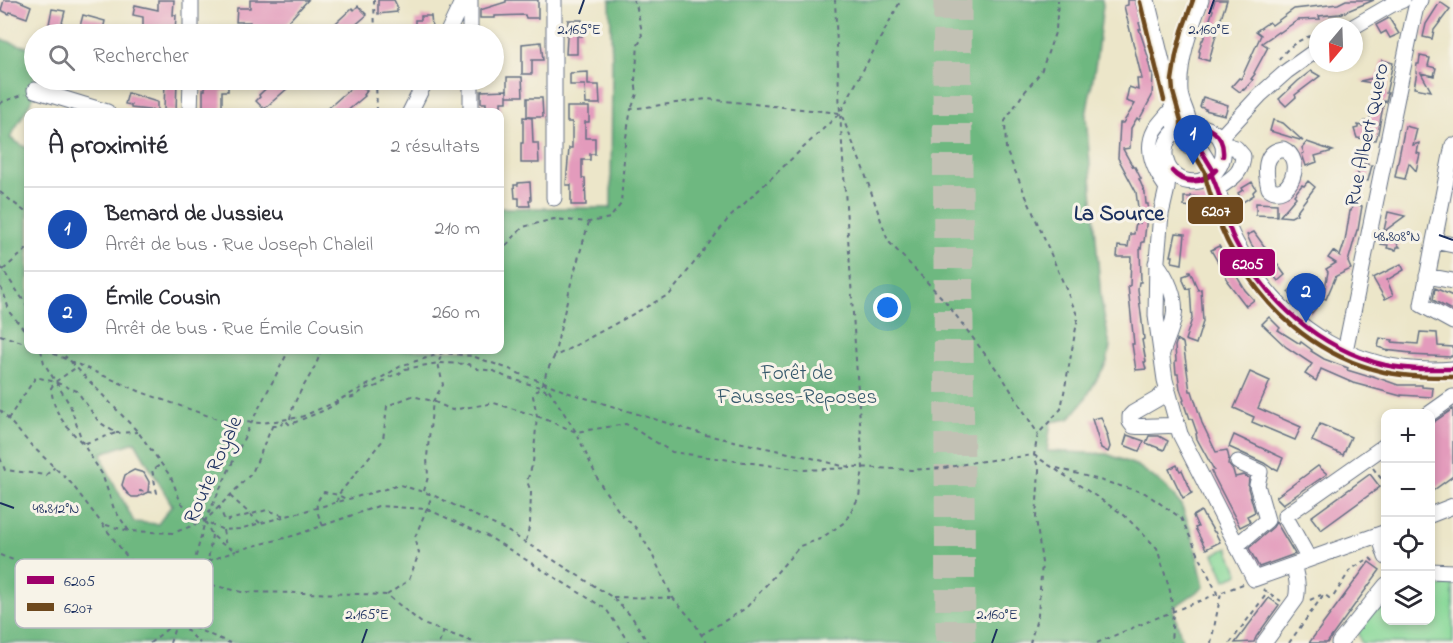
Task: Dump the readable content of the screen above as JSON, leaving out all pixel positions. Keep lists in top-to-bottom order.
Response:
{
  "streets": {
    "street": ["Rue Albert Quero"],
    "path": ["Route Royale"]
  },
  "districts": ["La Source"],
  "parks": ["Forêt de Fausses-Reposes"],
  "lines": ["transit line 6207", "transit line 6205"],
  "legend": ["6205", "6207"],
  "north": "bottom",
  "page": {
    "search": "Rechercher",
    "heading": ["À proximité", "2 résultats"],
    "pins": ["1", "2"],
    "list": [
      {
        "mark": "1",
        "name": "Bernard de Jussieu",
        "note": "Arrêt de bus · Rue Joseph Chaleil",
        "value": "210 m"
      },
      {
        "mark": "2",
        "name": "Émile Cousin",
        "note": "Arrêt de bus · Rue Émile Cousin",
        "value": "260 m"
      }
    ],
    "map_buttons": ["+", "−"]
  },
  "coordinates": [
    "2.165°E",
    "2.160°E",
    "48.808°N",
    "48.812°N"
  ]
}
